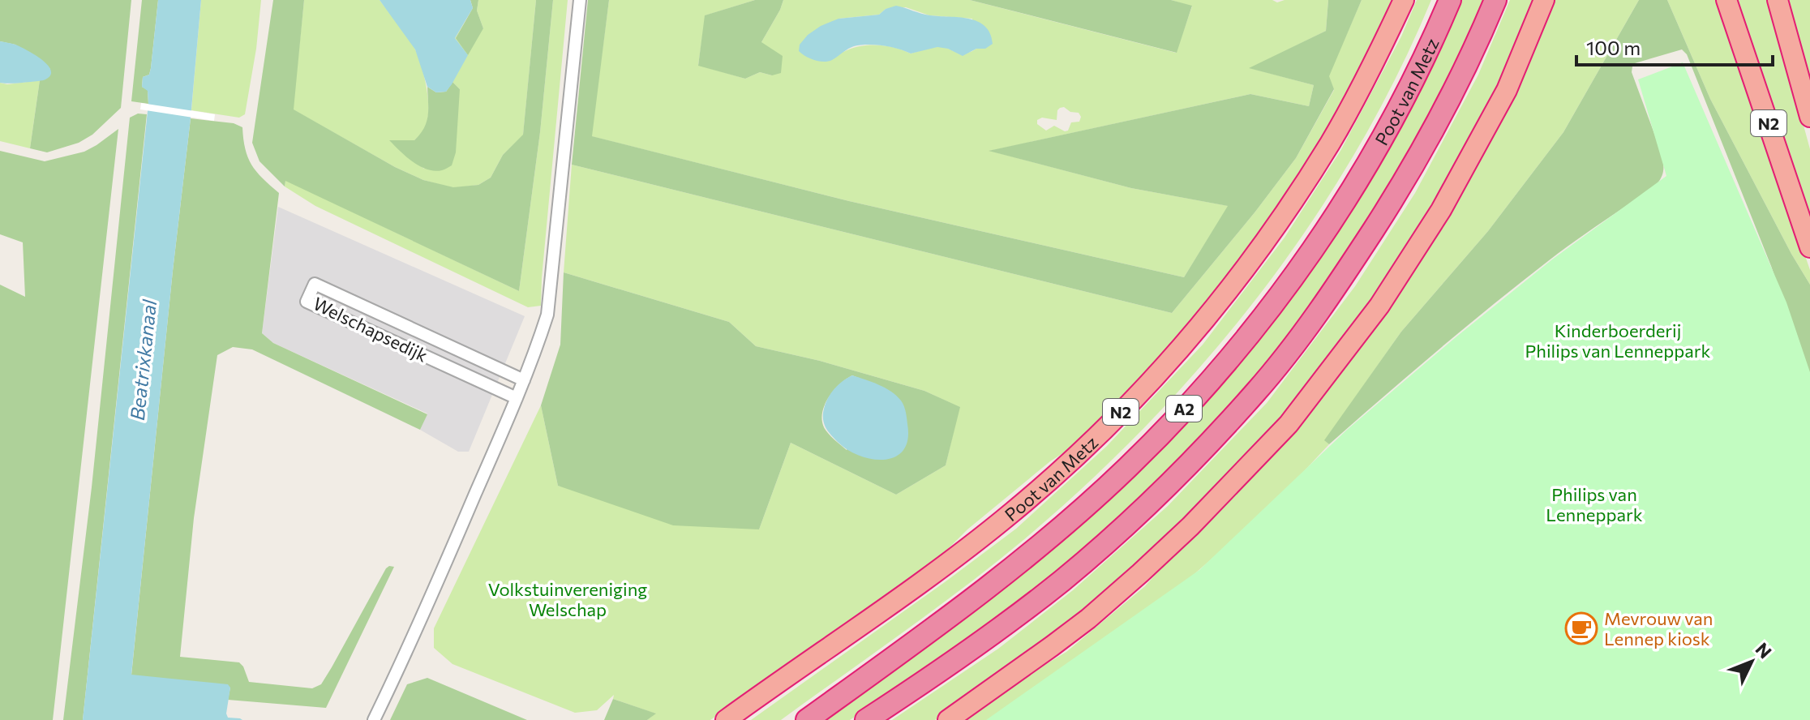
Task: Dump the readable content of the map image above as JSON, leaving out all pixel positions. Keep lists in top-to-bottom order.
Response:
{
  "streets": {
    "highway": ["Poot van Metz", "N2", "A2"],
    "street": ["Welschapsedijk"]
  },
  "water": ["Beatrixkanaal"],
  "parks": ["Kinderboerderij Philips van Lenneppark", "Philips van Lenneppark", "Volkstuinvereniging Welschap"],
  "places": {
    "cafe": ["Mevrouw van Lennep kiosk"]
  },
  "scale_bar": "100 m",
  "north": "top right"
}
